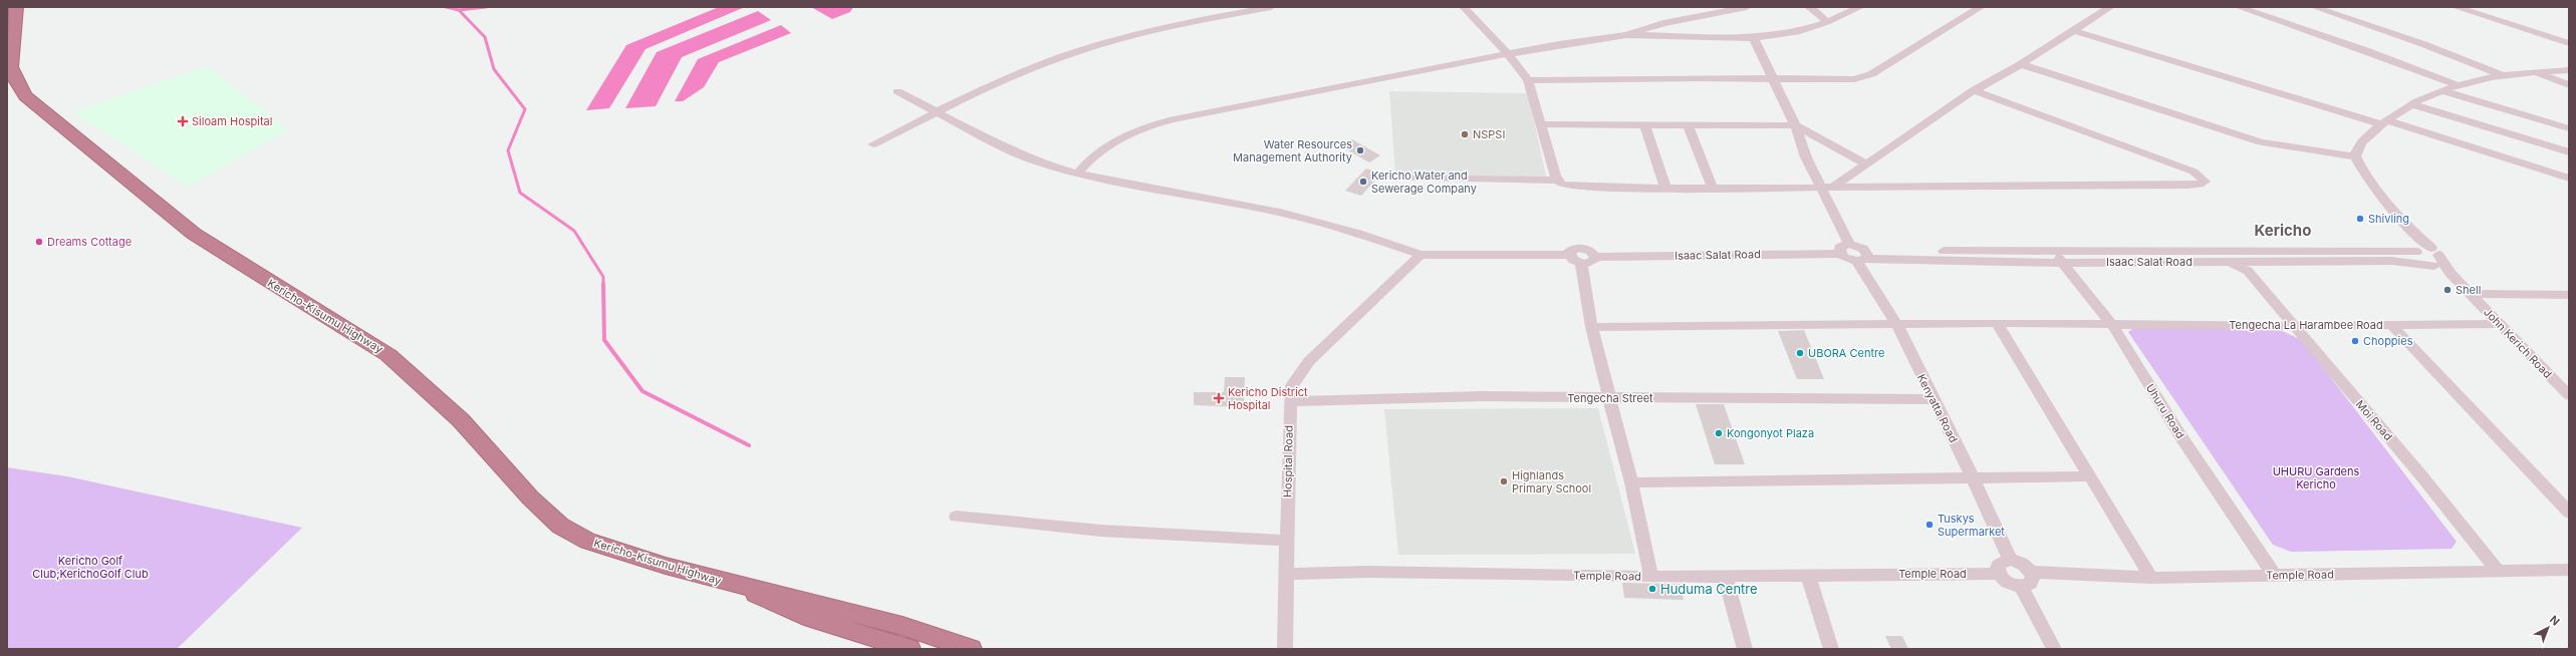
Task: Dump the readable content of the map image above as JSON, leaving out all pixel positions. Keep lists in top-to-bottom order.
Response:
{
  "streets": {
    "highway": ["Kericho-Kisumu Highway"],
    "street": [
      "Isaac Salat Road",
      "Tengecha La Harambee Road",
      "John Kerich Road",
      "Tengecha Street",
      "Kenyatta Road",
      "Uhuru Road",
      "Moi Road",
      "Hospital Road",
      "Temple Road"
    ]
  },
  "crossings": [
    ["Isaac Salat Road", "Kenyatta Road"],
    ["Isaac Salat Road", "Uhuru Road"],
    ["Tengecha La Harambee Road", "John Kerich Road"],
    ["Tengecha La Harambee Road", "Kenyatta Road"],
    ["Tengecha La Harambee Road", "Uhuru Road"],
    ["Tengecha La Harambee Road", "Moi Road"],
    ["Tengecha Street", "Kenyatta Road"],
    ["Tengecha Street", "Hospital Road"],
    ["Kenyatta Road", "Temple Road"],
    ["Uhuru Road", "Temple Road"],
    ["Moi Road", "Temple Road"],
    ["Hospital Road", "Temple Road"]
  ],
  "districts": ["Kericho"],
  "parks": ["UHURU Gardens Kericho", "Kericho Golf Club;KerichoGolf Club"],
  "places": {
    "health": ["Siloam Hospital", "Kericho District Hospital"],
    "other": [
      "NSPSI",
      "Water Resources Management Authority",
      "Kericho Water and Sewerage Company",
      "Shivling",
      "Dreams Cottage",
      "Shell",
      "Choppies",
      "UBORA Centre",
      "Kongonyot Plaza",
      "Highlands Primary School",
      "Tuskys Supermarket",
      "Huduma Centre"
    ]
  },
  "north": "top right"
}
